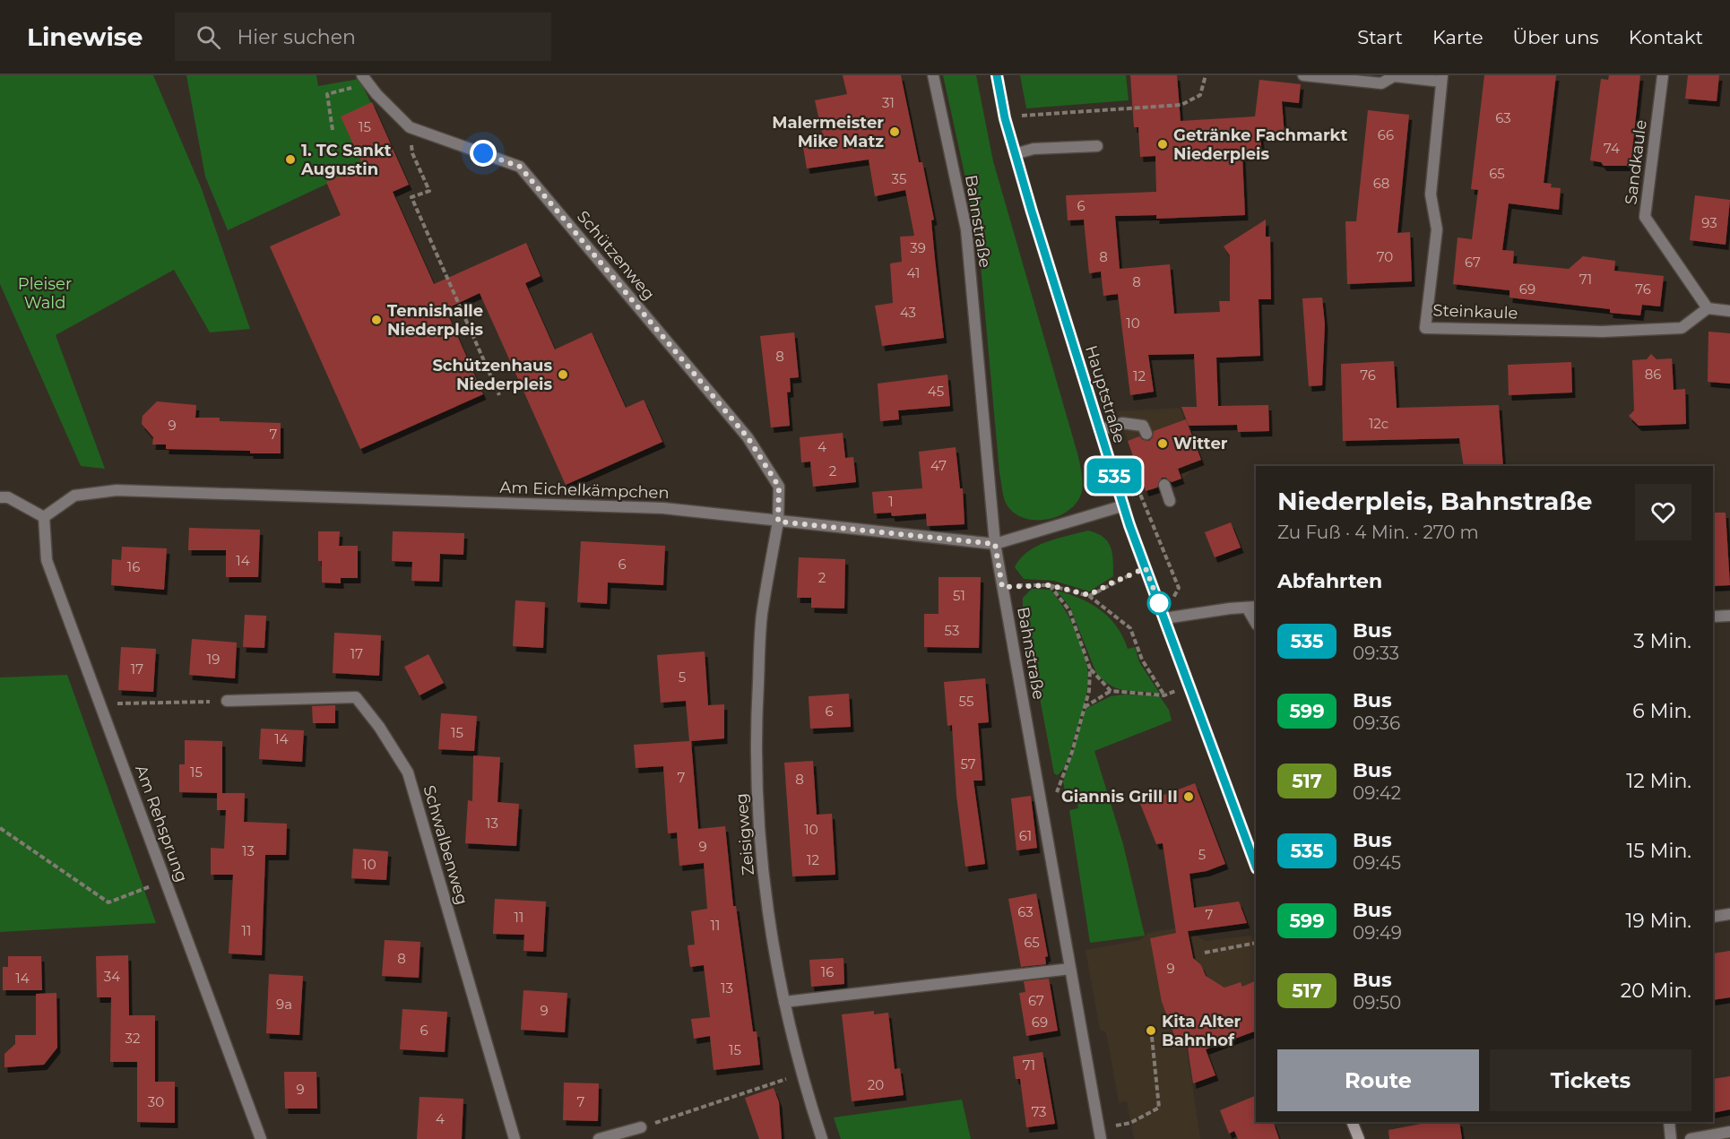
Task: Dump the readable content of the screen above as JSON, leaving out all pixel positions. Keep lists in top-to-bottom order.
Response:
{
  "streets": {
    "main road": ["Hauptstraße"],
    "street": [
      "Sandkaule",
      "Bahnstraße",
      "Schützenweg",
      "Steinkaule",
      "Am Eichelkämpchen",
      "Am Rehsprung",
      "Zeisigweg",
      "Schwalbenweg"
    ]
  },
  "crossings": [
    ["Sandkaule", "Steinkaule"],
    ["Bahnstraße", "Am Eichelkämpchen"],
    ["Schützenweg", "Am Eichelkämpchen"],
    ["Schützenweg", "Zeisigweg"],
    ["Hauptstraße", "Am Eichelkämpchen"],
    ["Am Eichelkämpchen", "Am Rehsprung"],
    ["Am Eichelkämpchen", "Zeisigweg"]
  ],
  "parks": ["Pleiser Wald"],
  "places": [
    "Malermeister Mike Matz",
    "Getränke Fachmarkt Niederpleis",
    "1. TC Sankt Augustin",
    "Tennishalle Niederpleis",
    "Schützenhaus Niederpleis",
    "Witter",
    "Giannis Grill II",
    "Kita Alter Bahnhof"
  ],
  "lines": ["bus line 535"],
  "house_numbers": [
    "31",
    "63",
    "15",
    "66",
    "74",
    "65",
    "35",
    "68",
    "6",
    "93",
    "39",
    "8",
    "70",
    "67",
    "41",
    "71",
    "8",
    "69",
    "76",
    "43",
    "10",
    "8",
    "86",
    "76",
    "12",
    "45",
    "12c",
    "9",
    "7",
    "4",
    "47",
    "2",
    "1",
    "14",
    "6",
    "16",
    "2",
    "51",
    "53",
    "17",
    "19",
    "17",
    "5",
    "55",
    "6",
    "15",
    "14",
    "57",
    "15",
    "7",
    "8",
    "13",
    "10",
    "61",
    "9",
    "13",
    "5",
    "12",
    "10",
    "63",
    "7",
    "11",
    "11",
    "11",
    "65",
    "8",
    "9",
    "16",
    "34",
    "14",
    "13",
    "67",
    "9a",
    "9",
    "69",
    "6",
    "32",
    "15",
    "71",
    "20",
    "9",
    "30",
    "7",
    "73",
    "4"
  ],
  "page": {
    "header": "Linewise",
    "search": "Hier suchen",
    "nav": [
      "Start",
      "Karte",
      "Über uns",
      "Kontakt"
    ],
    "on_map": "535",
    "heading": [
      ["Niederpleis, Bahnstraße", "Zu Fuß · 4 Min. · 270 m"],
      "Abfahrten"
    ],
    "list": [
      {
        "mark": "535",
        "name": "Bus",
        "note": "09:33",
        "value": "3 Min."
      },
      {
        "mark": "599",
        "name": "Bus",
        "note": "09:36",
        "value": "6 Min."
      },
      {
        "mark": "517",
        "name": "Bus",
        "note": "09:42",
        "value": "12 Min."
      },
      {
        "mark": "535",
        "name": "Bus",
        "note": "09:45",
        "value": "15 Min."
      },
      {
        "mark": "599",
        "name": "Bus",
        "note": "09:49",
        "value": "19 Min."
      },
      {
        "mark": "517",
        "name": "Bus",
        "note": "09:50",
        "value": "20 Min."
      }
    ],
    "buttons": ["Route", "Tickets"]
  }
}
